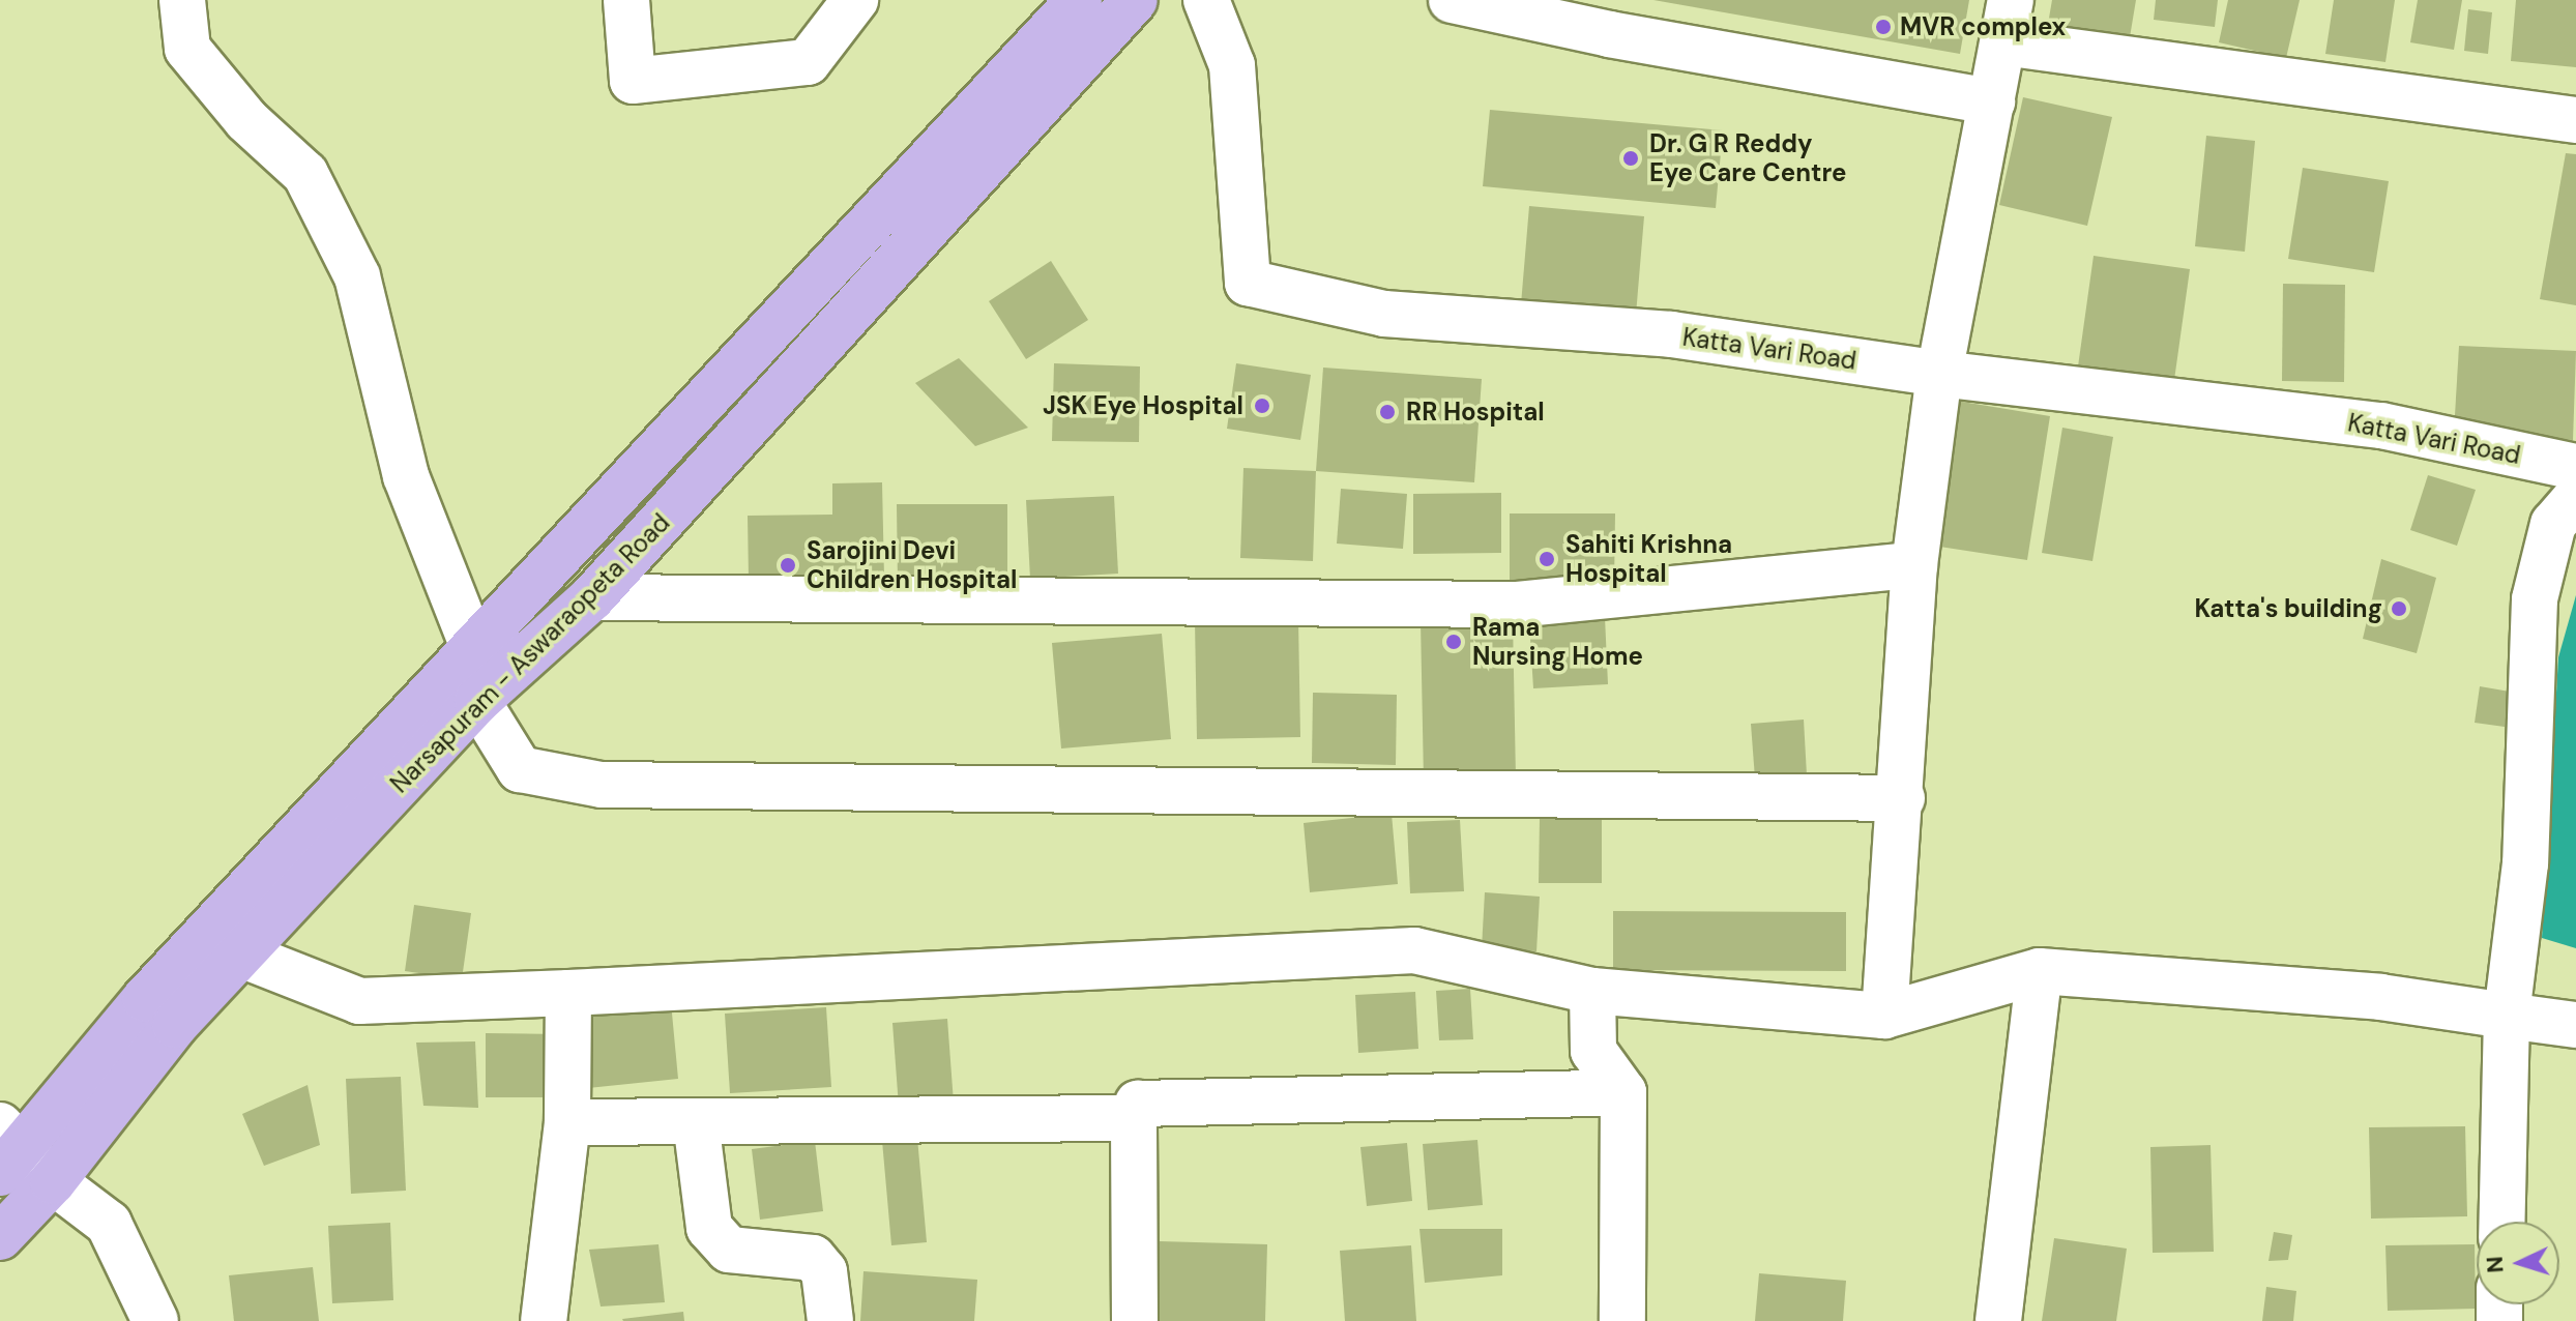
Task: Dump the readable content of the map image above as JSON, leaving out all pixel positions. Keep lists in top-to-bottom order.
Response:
{
  "streets": {
    "main road": ["Narsapuram - Aswaraopeta Road"],
    "street": ["Katta Vari Road"]
  },
  "places": [
    "MVR complex",
    "Dr. G R Reddy Eye Care Centre",
    "JSK Eye Hospital",
    "RR Hospital",
    "Sahiti Krishna Hospital",
    "Sarojini Devi Children Hospital",
    "Katta's building",
    "Rama Nursing Home"
  ],
  "north": "left"
}
